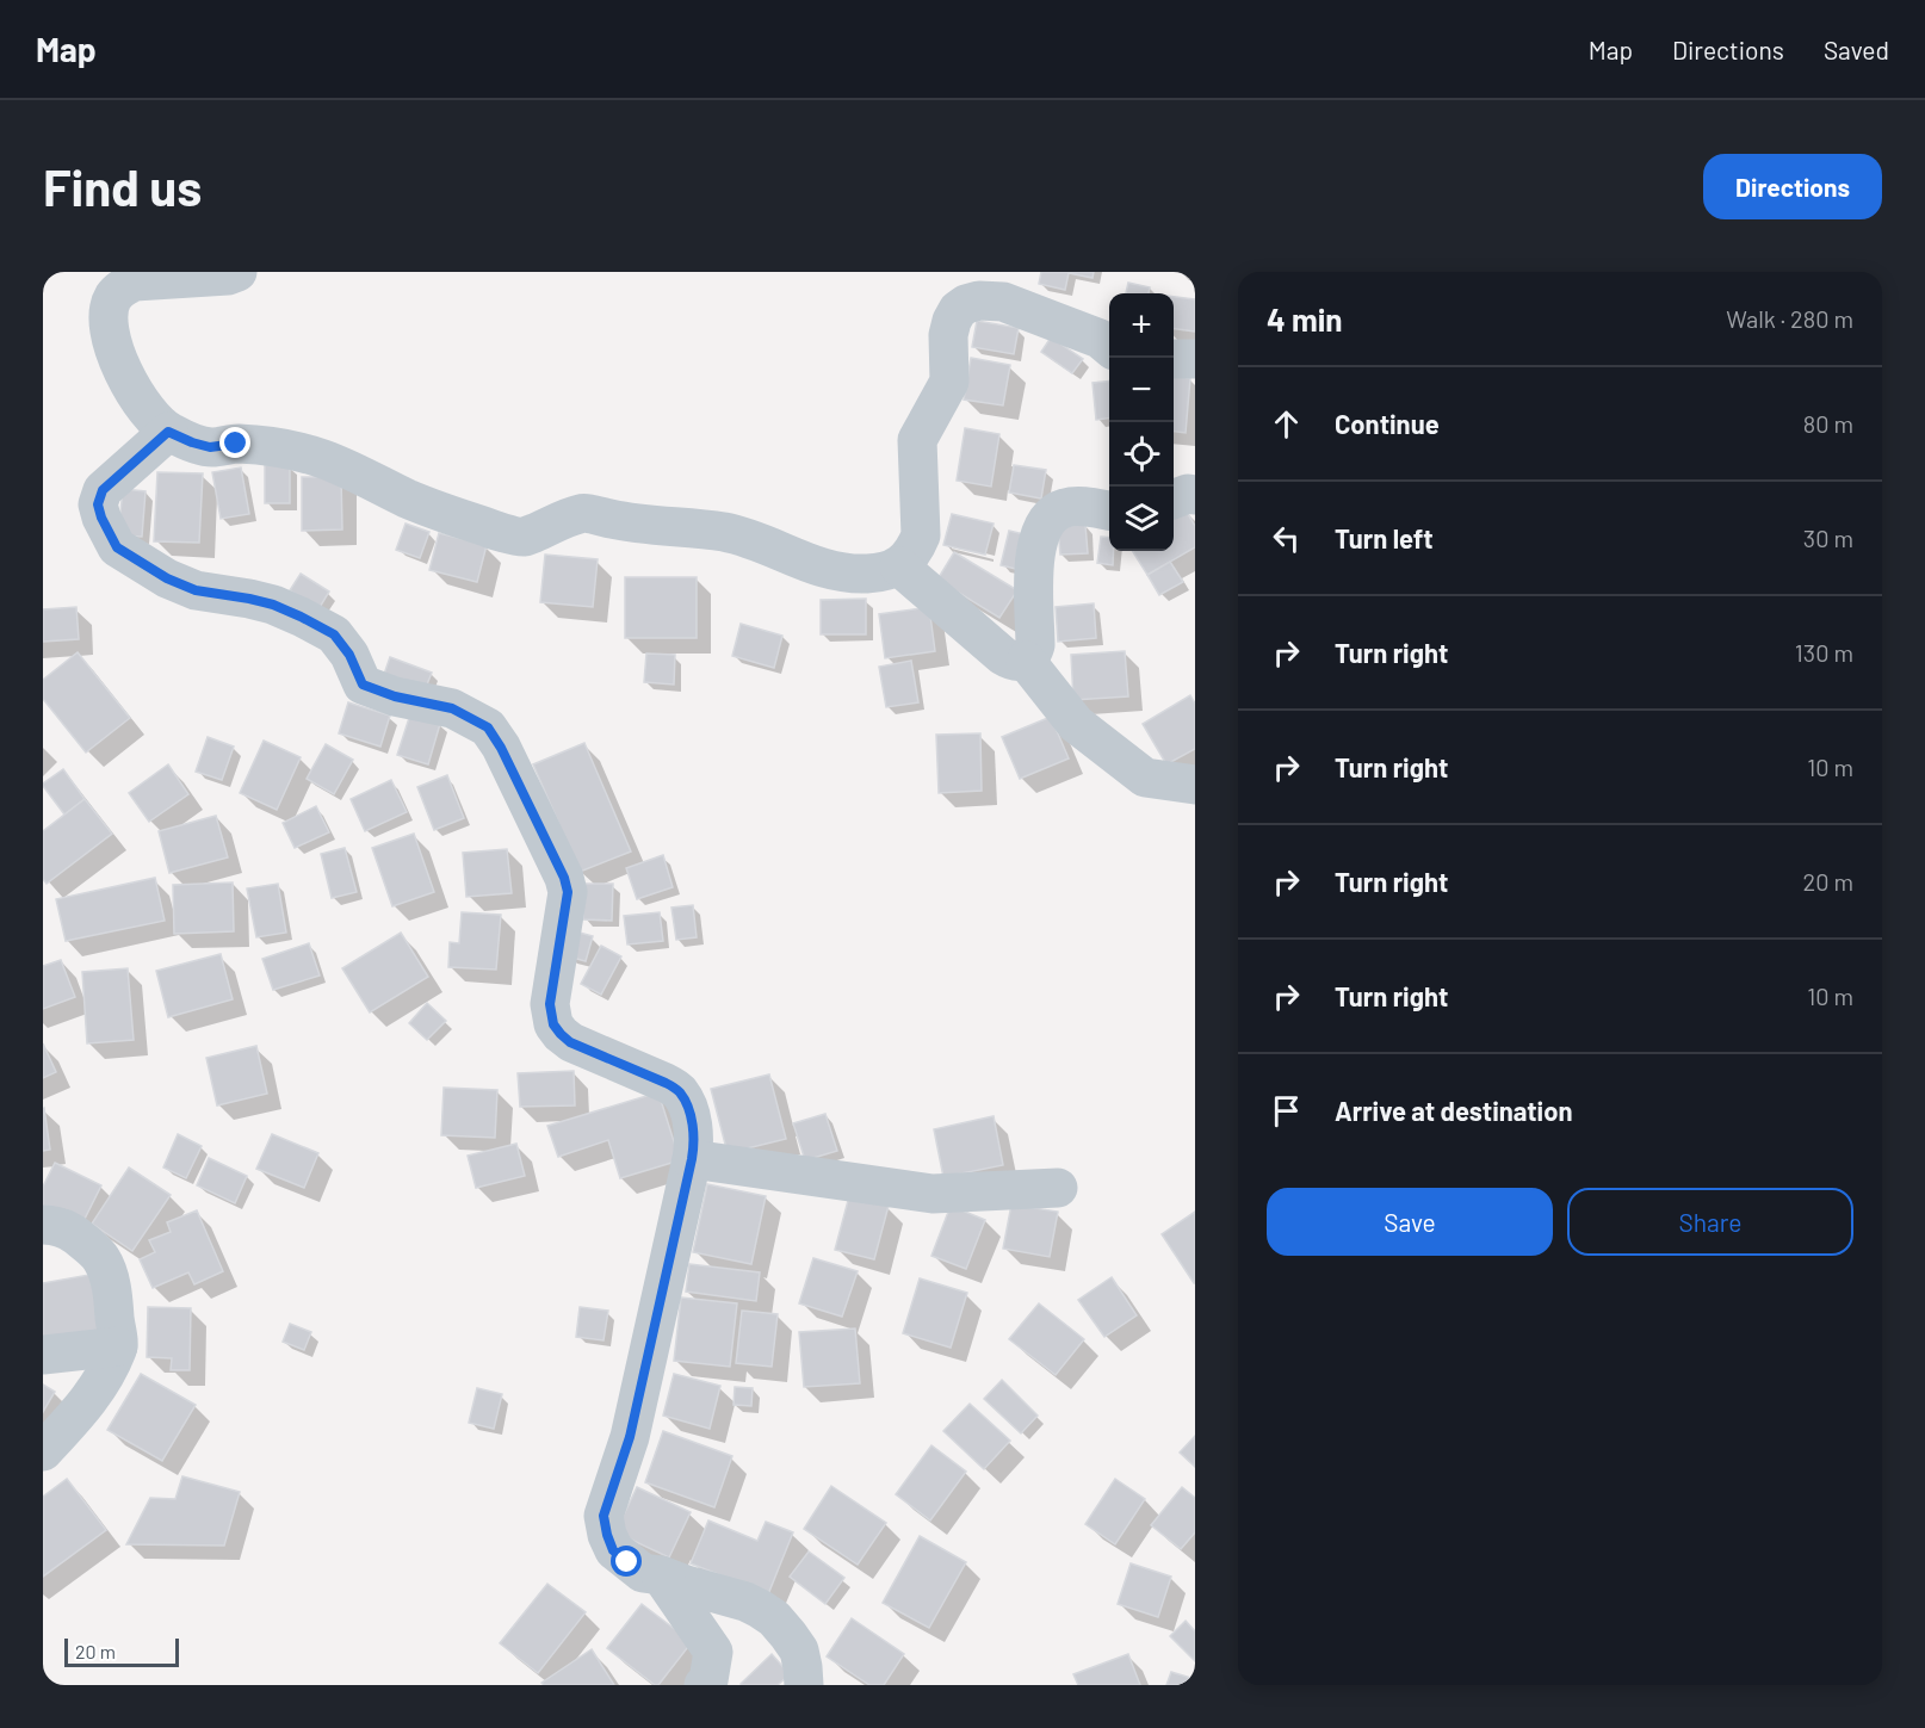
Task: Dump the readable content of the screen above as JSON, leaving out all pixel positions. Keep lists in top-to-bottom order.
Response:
{
  "scale_bar": "20 m",
  "page": {
    "header": "Map",
    "nav": ["Map", "Directions", "Saved"],
    "buttons": [
      "Directions",
      ["Save", "Share"]
    ],
    "title": "Find us",
    "heading": ["4 min", "Walk · 280 m"],
    "map_buttons": ["+", "−"],
    "list": [
      ["Continue", "80 m"],
      ["Turn left", "30 m"],
      ["Turn right", "130 m"],
      ["Turn right", "10 m"],
      ["Turn right", "20 m"],
      ["Turn right", "10 m"],
      "Arrive at destination"
    ],
    "scale": "20 m"
  }
}
